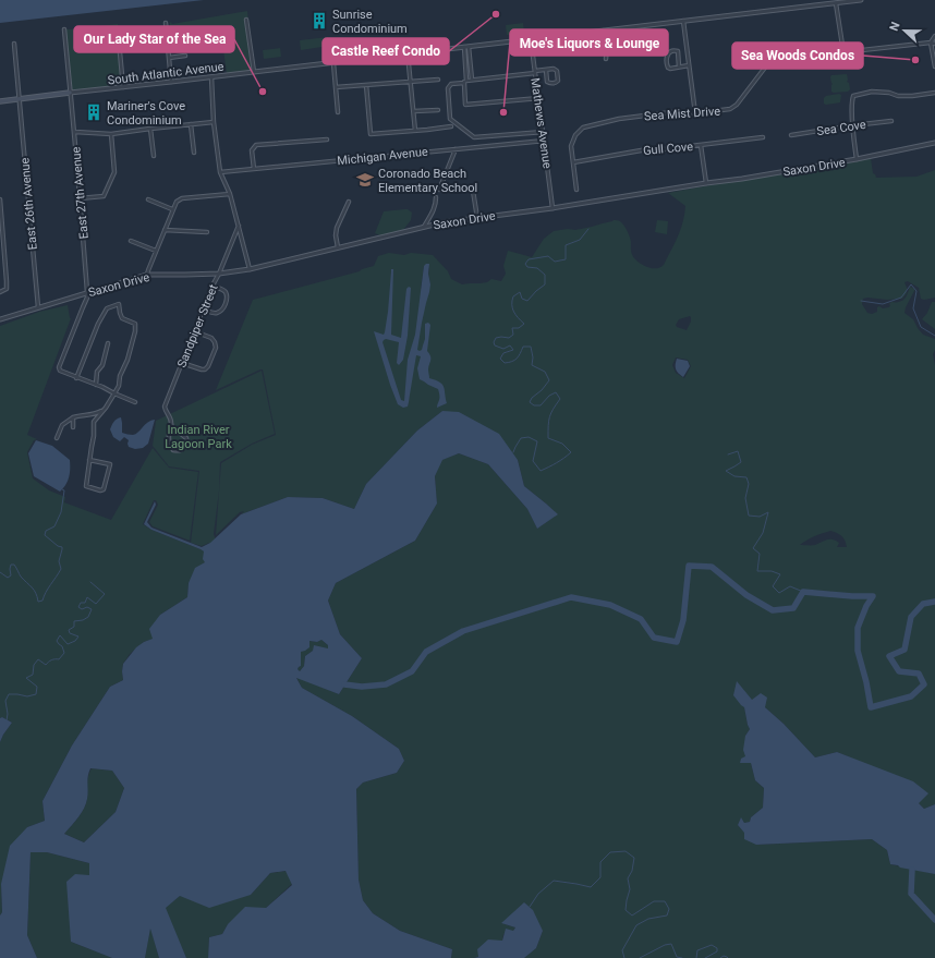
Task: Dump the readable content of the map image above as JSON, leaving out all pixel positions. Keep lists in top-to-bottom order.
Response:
{
  "streets": {
    "street": [
      "South Atlantic Avenue",
      "Sea Mist Drive",
      "Mathews Avenue",
      "Sea Cove",
      "Gull Cove",
      "Michigan Avenue",
      "Saxon Drive",
      "East 27th Avenue",
      "East 26th Avenue",
      "Sandpiper Street"
    ]
  },
  "crossings": [
    ["South Atlantic Avenue", "Mathews Avenue"],
    ["South Atlantic Avenue", "East 27th Avenue"],
    ["Sea Mist Drive", "Gull Cove"],
    ["Mathews Avenue", "Michigan Avenue"],
    ["Mathews Avenue", "Saxon Drive"],
    ["Saxon Drive", "East 27th Avenue"],
    ["Saxon Drive", "East 26th Avenue"],
    ["Saxon Drive", "Sandpiper Street"]
  ],
  "parks": ["Indian River Lagoon Park"],
  "places": {
    "other": [
      "Castle Reef Condo",
      "Sea Woods Condos",
      "Our Lady Star of the Sea",
      "Moe's Liquors & Lounge"
    ],
    "building": ["Sunrise Condominium", "Mariner's Cove Condominium"],
    "school or university": ["Coronado Beach Elementary School"]
  },
  "north": "left"
}
